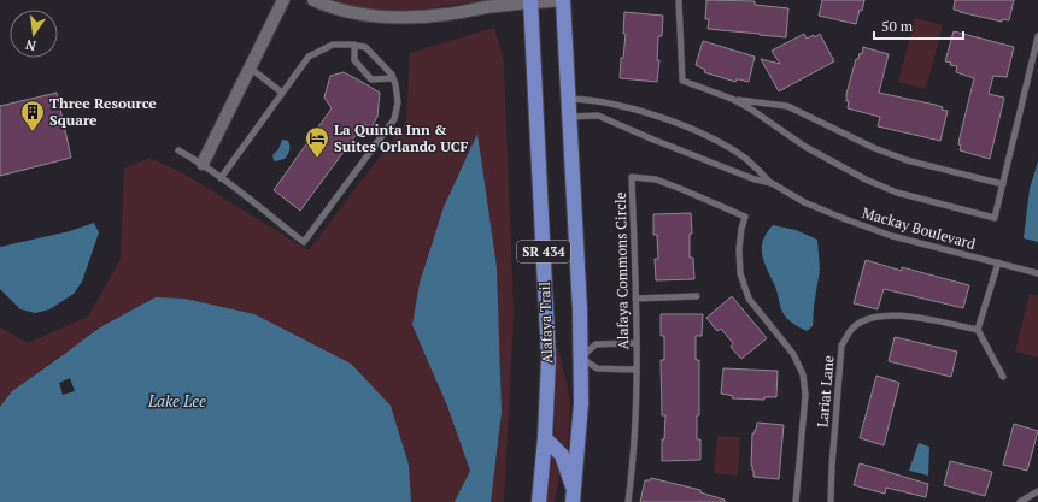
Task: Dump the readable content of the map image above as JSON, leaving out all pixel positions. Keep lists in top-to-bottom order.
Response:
{
  "streets": {
    "main road": ["SR 434", "Alafaya Trail"],
    "lane": ["Mackay Boulevard", "Alafaya Commons Circle", "Lariat Lane"]
  },
  "crossings": [
    ["Mackay Boulevard", "SR 434"]
  ],
  "water": ["Lake Lee"],
  "places": {
    "building": ["Three Resource Square"],
    "hotel": ["La Quinta Inn & Suites Orlando UCF"]
  },
  "scale_bar": "50 m",
  "north": "bottom"
}
